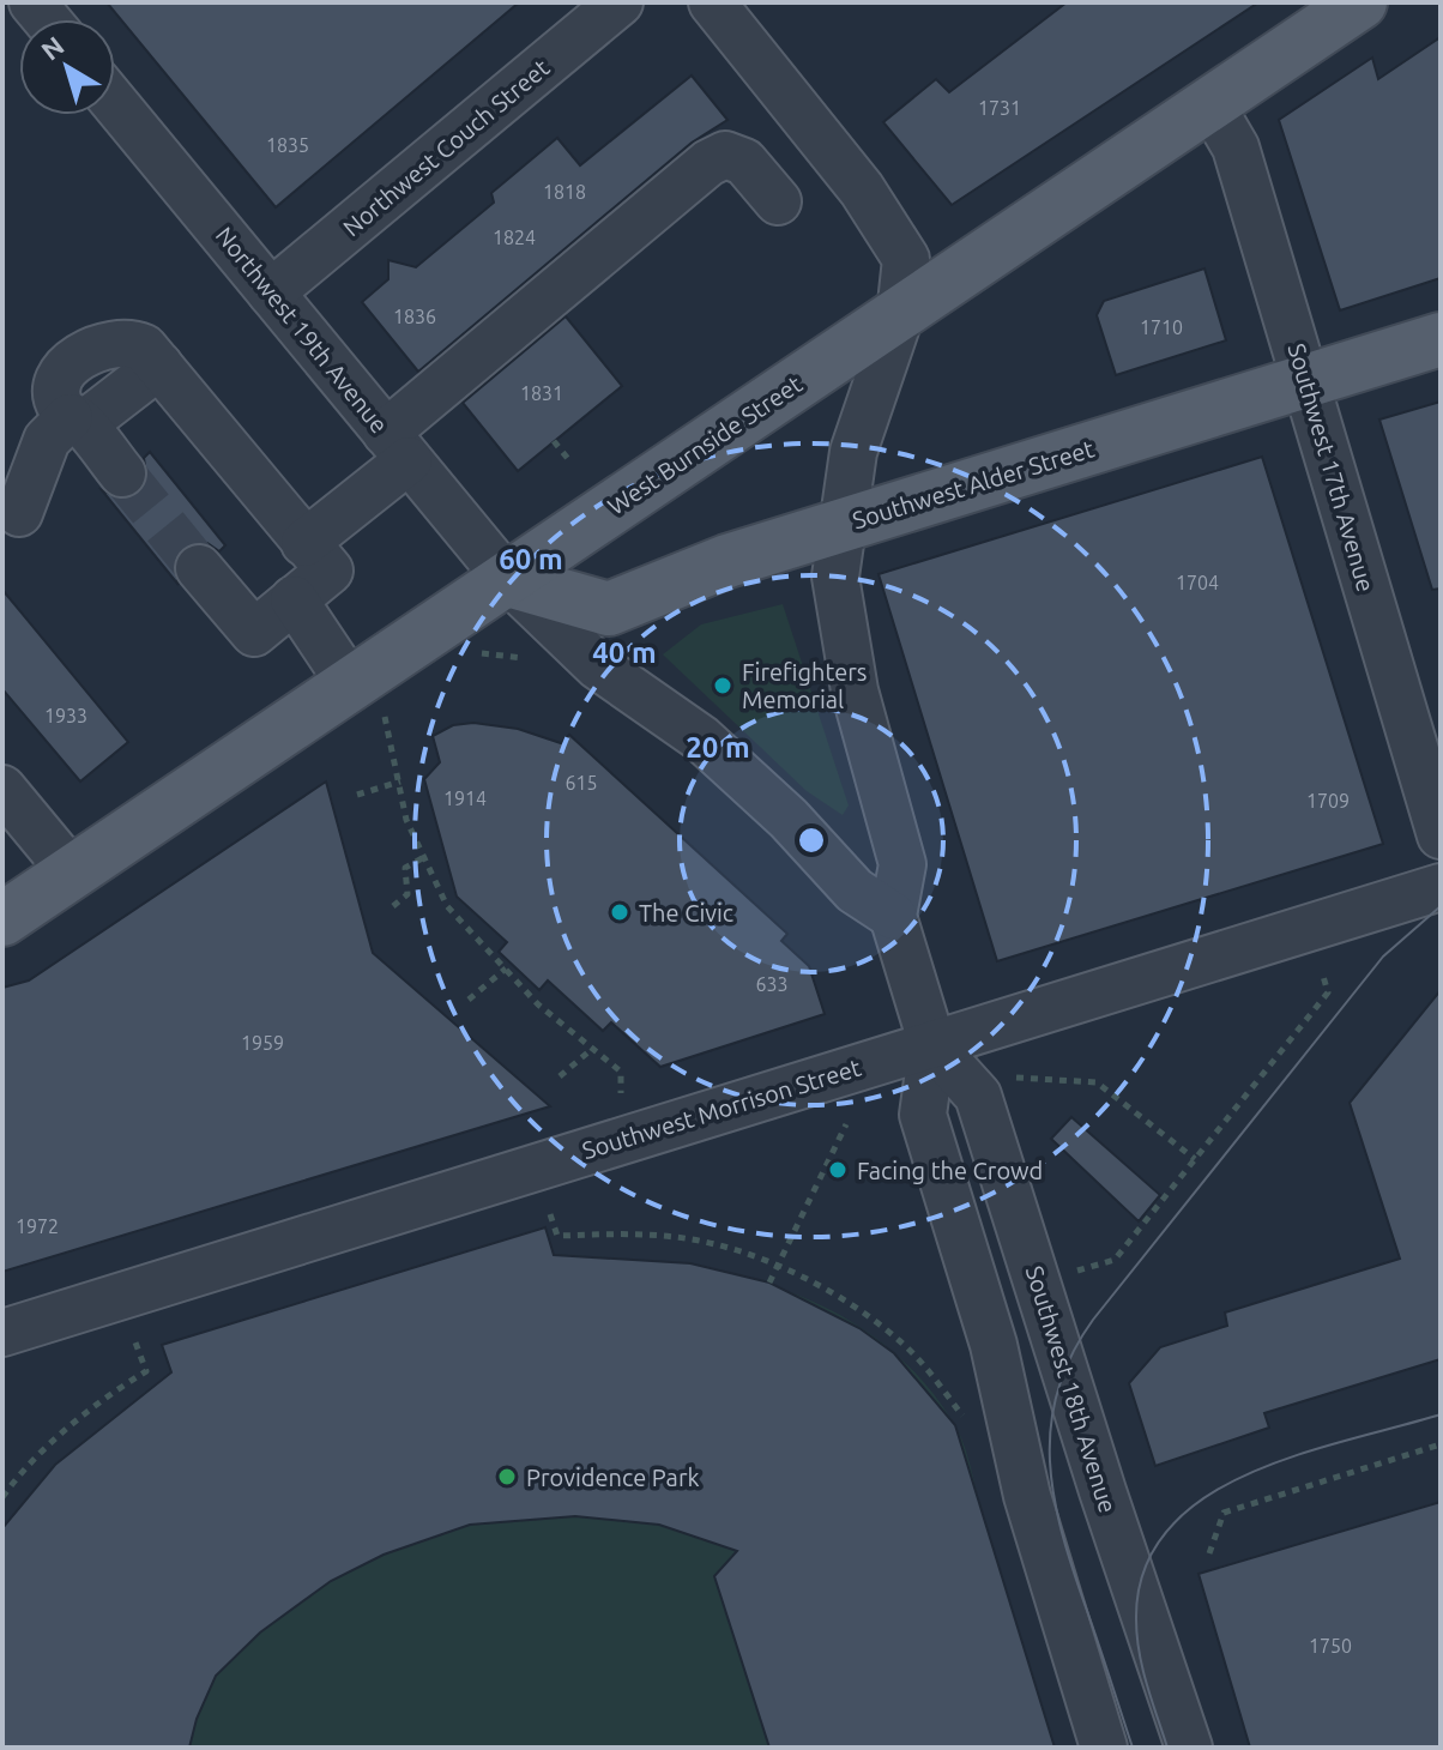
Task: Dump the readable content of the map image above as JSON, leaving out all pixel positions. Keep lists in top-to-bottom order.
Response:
{
  "streets": {
    "main road": ["West Burnside Street", "Southwest Alder Street"],
    "street": [
      "Northwest Couch Street",
      "Northwest 19th Avenue",
      "Southwest 17th Avenue",
      "Southwest Morrison Street",
      "Southwest 18th Avenue"
    ]
  },
  "crossings": [
    ["Northwest Couch Street", "Northwest 19th Avenue"],
    ["Northwest 19th Avenue", "West Burnside Street"],
    ["Northwest 19th Avenue", "Southwest Alder Street"],
    ["Northwest 19th Avenue", "Southwest 18th Avenue"],
    ["West Burnside Street", "Southwest 17th Avenue"],
    ["West Burnside Street", "Southwest Alder Street"],
    ["West Burnside Street", "Southwest 18th Avenue"],
    ["Southwest 17th Avenue", "Southwest Alder Street"],
    ["Southwest Alder Street", "Southwest 18th Avenue"],
    ["Southwest Morrison Street", "Southwest 18th Avenue"]
  ],
  "places": [
    "Firefighters Memorial",
    "The Civic",
    "Facing the Crowd",
    "Providence Park"
  ],
  "house_numbers": [
    "1731",
    "1835",
    "1818",
    "1824",
    "1836",
    "1710",
    "1831",
    "1704",
    "1933",
    "615",
    "1914",
    "1709",
    "633",
    "1959",
    "1972",
    "1750"
  ],
  "north": "top left",
  "rings": ["60 m", "40 m", "20 m"]
}
